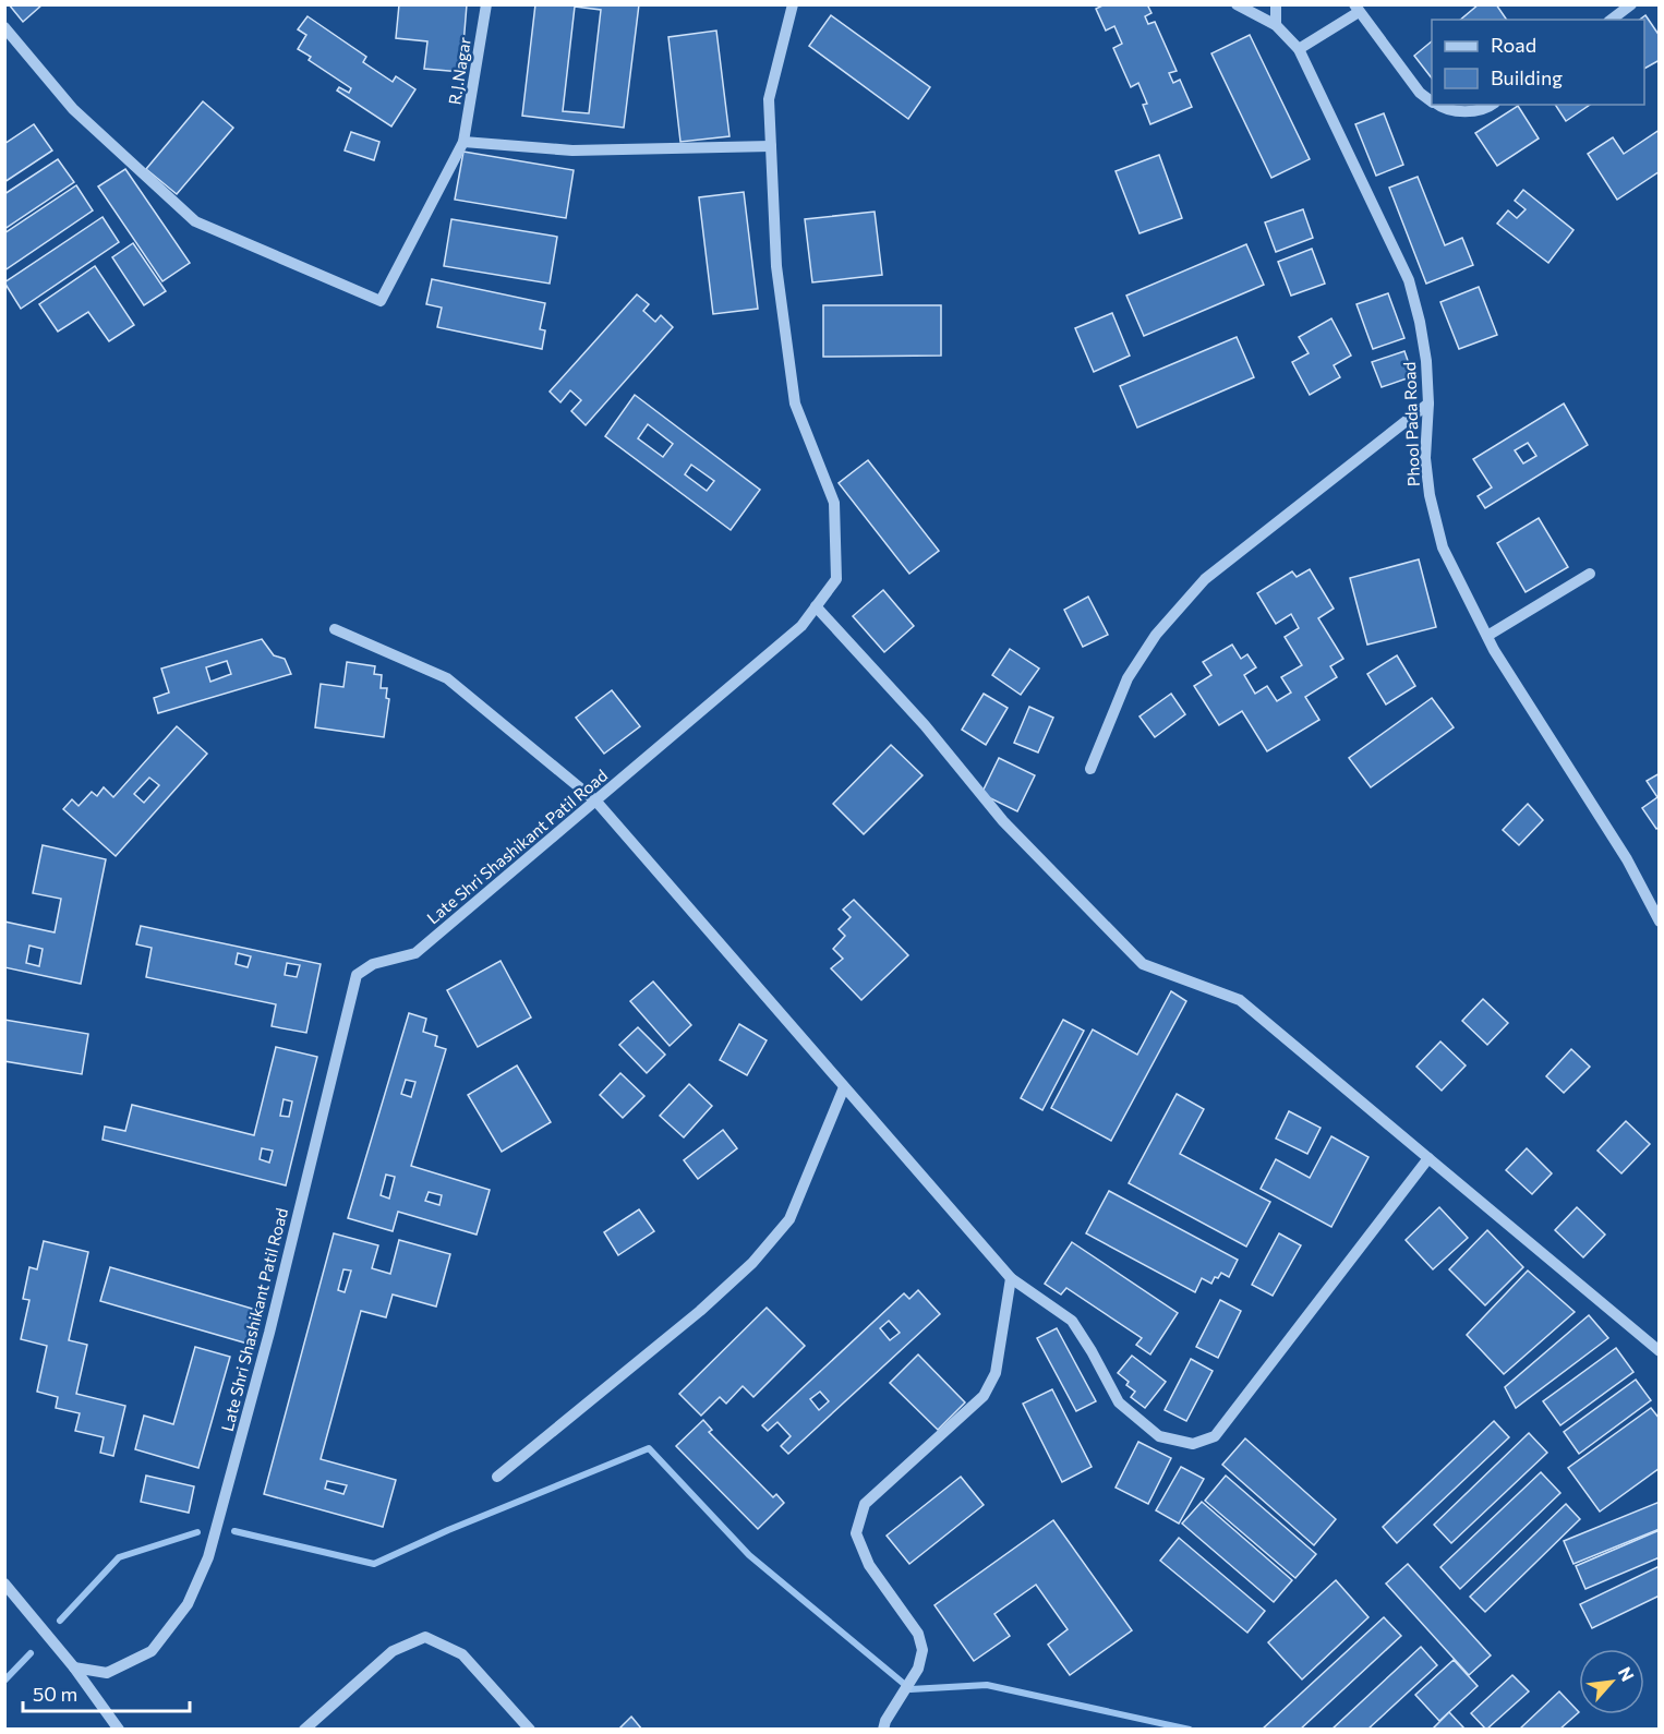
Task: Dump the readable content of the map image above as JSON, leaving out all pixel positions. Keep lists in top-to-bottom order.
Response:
{
  "streets": {
    "street": ["R.J.Nagar", "Phool Pada Road", "Late Shri Shashikant Patil Road"]
  },
  "legend": ["Road", "Building"],
  "scale_bar": "50 m",
  "north": "top right"
}
